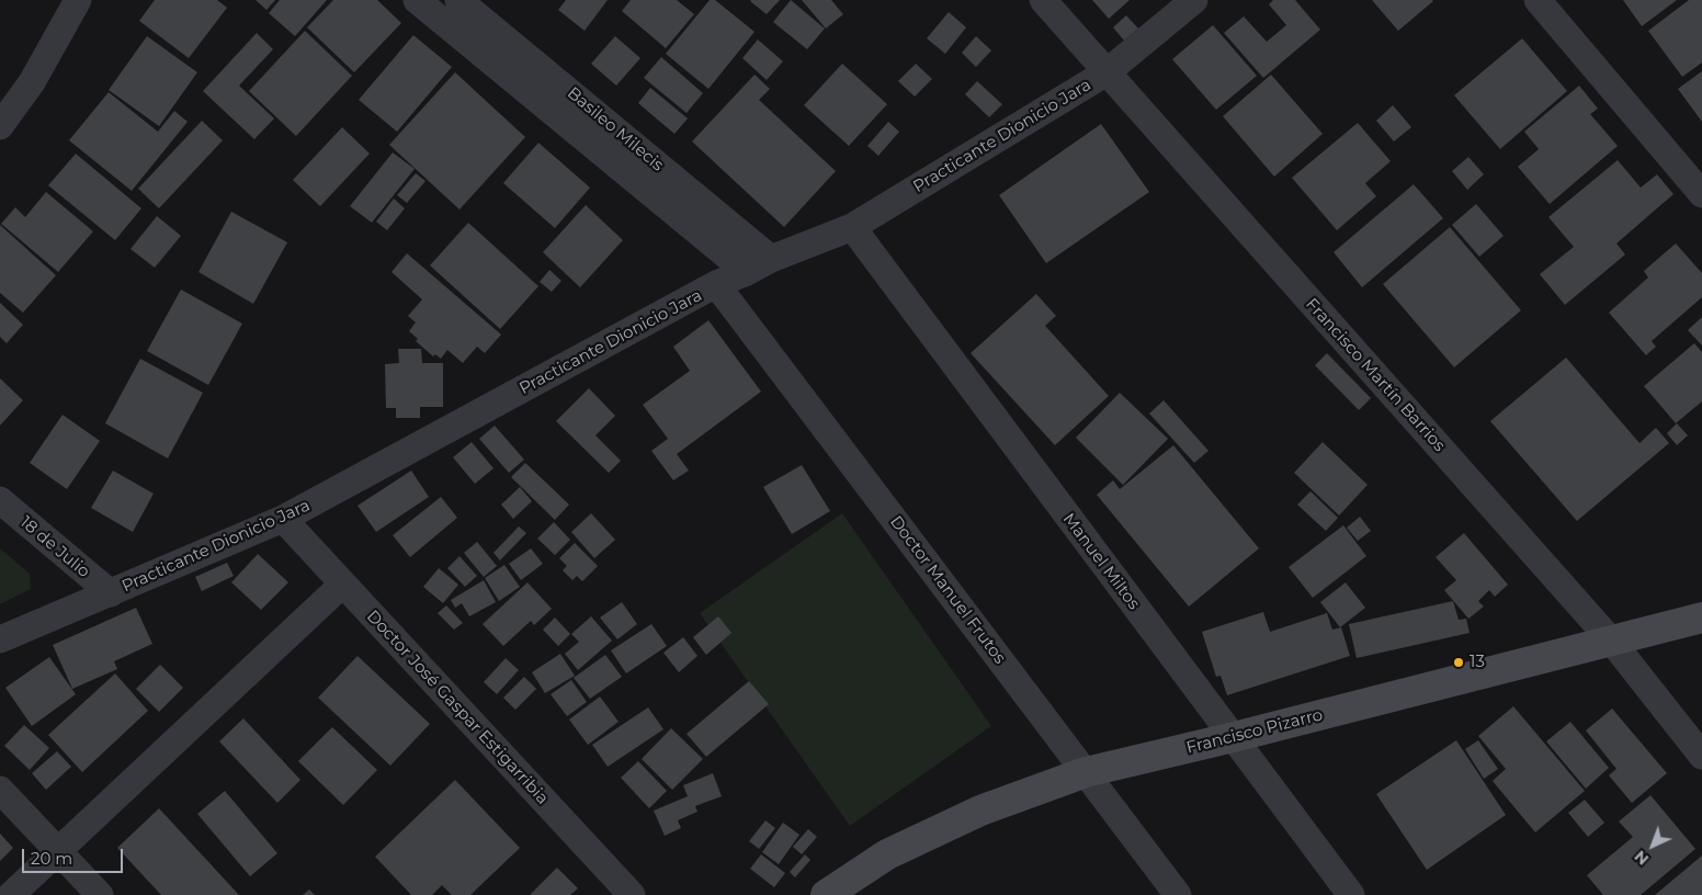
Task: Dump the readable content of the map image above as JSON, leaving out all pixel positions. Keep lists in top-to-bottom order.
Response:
{
  "streets": {
    "street": [
      "Basileo Milecis",
      "Practicante Dionicio Jara",
      "Francisco Martín Barrios",
      "18 de Julio",
      "Manuel Miltos",
      "Doctor Manuel Frutos",
      "Doctor José Gaspar Estigarribia",
      "Francisco Pizarro"
    ]
  },
  "crossings": [
    ["Basileo Milecis", "Practicante Dionicio Jara"],
    ["Practicante Dionicio Jara", "Francisco Martín Barrios"],
    ["Practicante Dionicio Jara", "18 de Julio"],
    ["Practicante Dionicio Jara", "Manuel Miltos"],
    ["Practicante Dionicio Jara", "Doctor Manuel Frutos"],
    ["Practicante Dionicio Jara", "Doctor José Gaspar Estigarribia"],
    ["Francisco Martín Barrios", "Francisco Pizarro"],
    ["Manuel Miltos", "Francisco Pizarro"],
    ["Doctor Manuel Frutos", "Francisco Pizarro"]
  ],
  "places": ["13"],
  "scale_bar": "20 m",
  "north": "bottom left"
}
